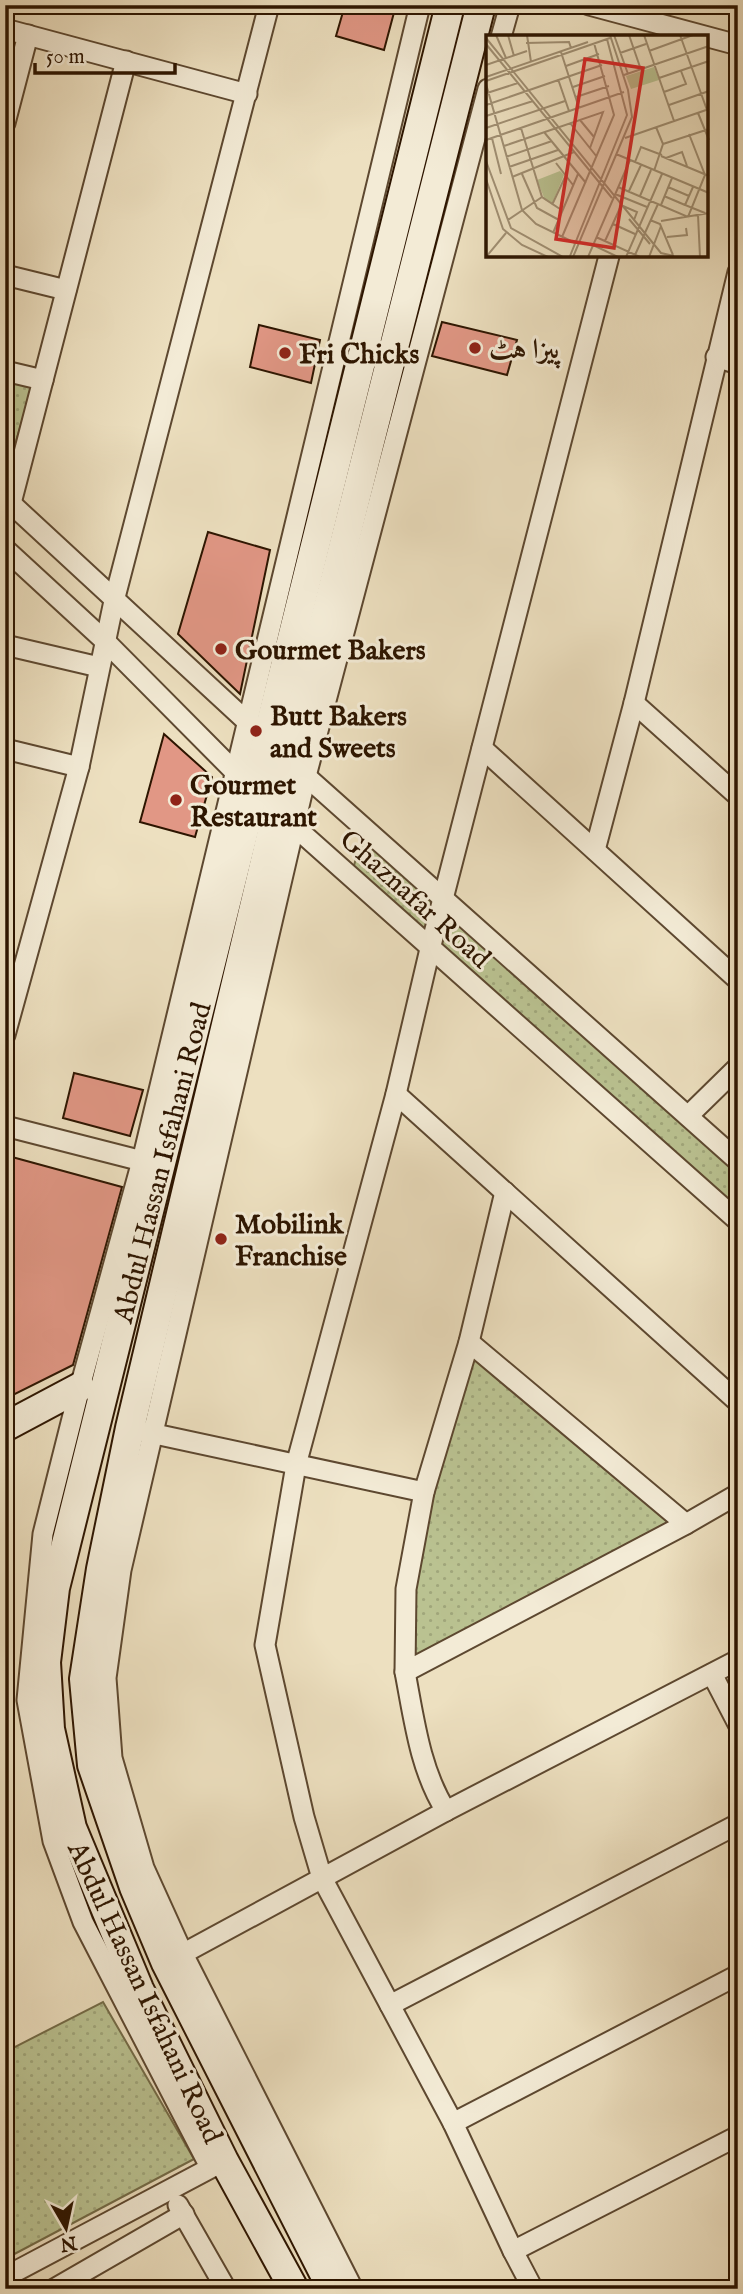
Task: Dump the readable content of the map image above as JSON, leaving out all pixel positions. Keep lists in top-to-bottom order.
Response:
{
  "streets": {
    "main road": ["Abdul Hassan Isfahani Road"],
    "street": ["Ghaznafar Road"]
  },
  "crossings": [
    ["Ghaznafar Road", "Abdul Hassan Isfahani Road"]
  ],
  "places": [
    "پیزا ہٹ",
    "Fri Chicks",
    "Gourmet Bakers",
    "Butt Bakers and Sweets",
    "Gourmet Restaurant",
    "Mobilink Franchise"
  ],
  "scale_bar": "50 m",
  "north": "bottom"
}
